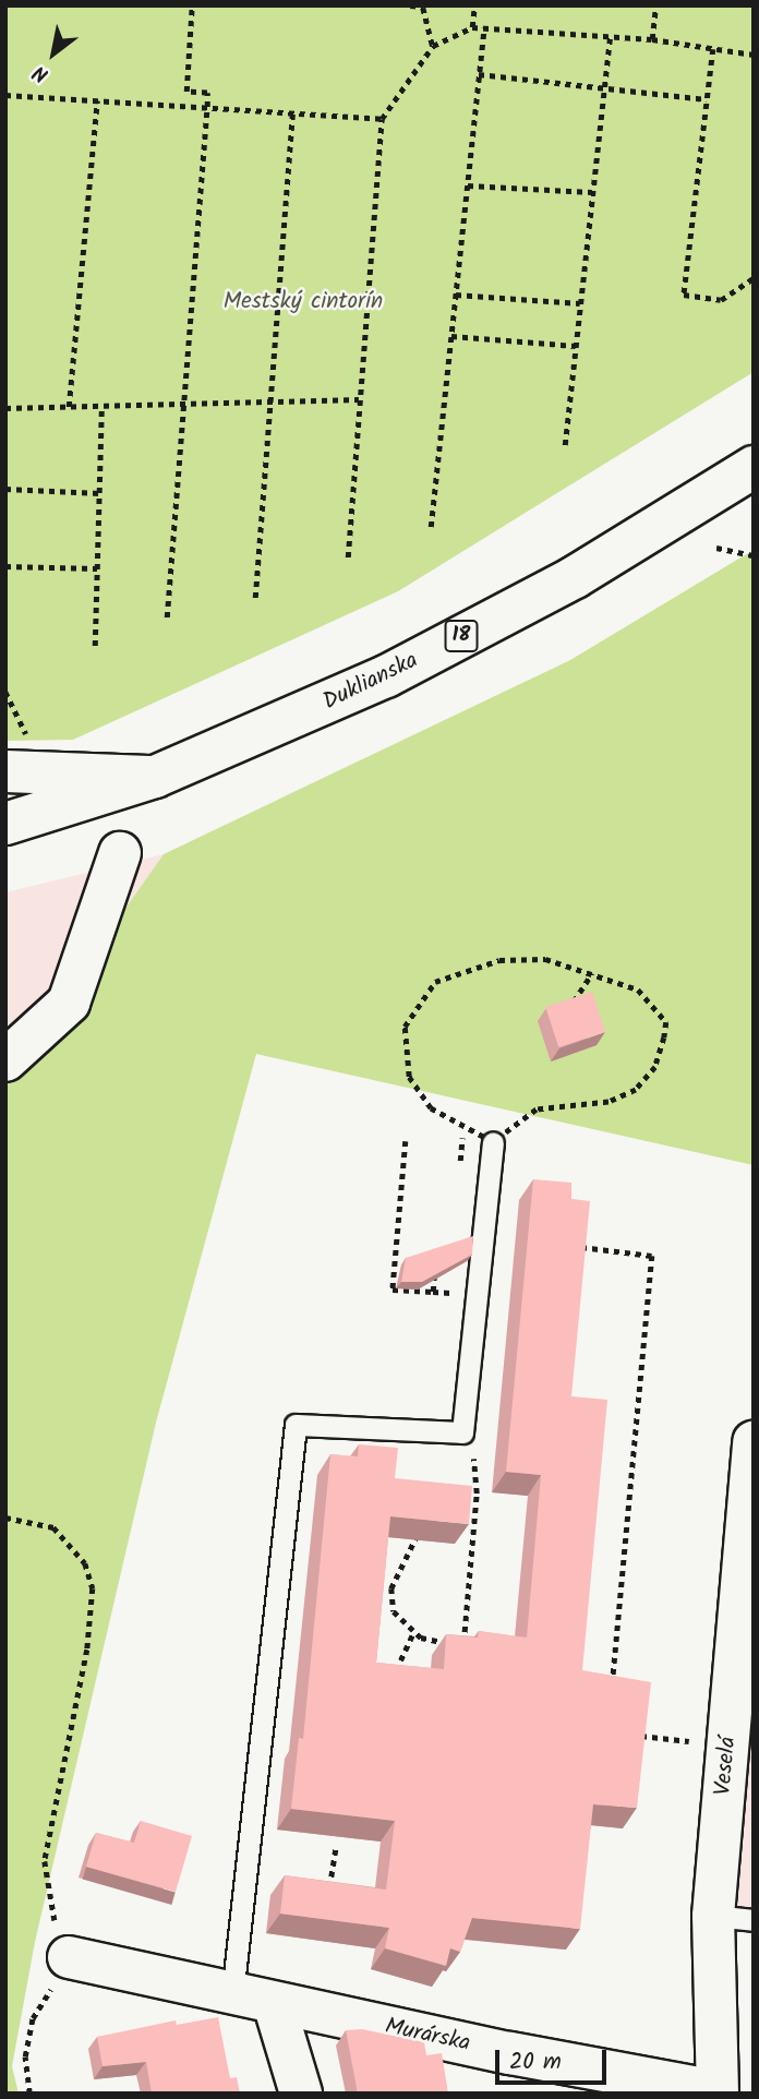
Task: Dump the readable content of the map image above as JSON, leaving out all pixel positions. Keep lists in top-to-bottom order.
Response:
{
  "streets": {
    "street": [
      "18",
      "Duklianska",
      "Veselá",
      "Murárska"
    ]
  },
  "crossings": [
    ["Veselá", "Murárska"]
  ],
  "parks": ["Mestský cintorín"],
  "scale_bar": "20 m",
  "north": "bottom left"
}
